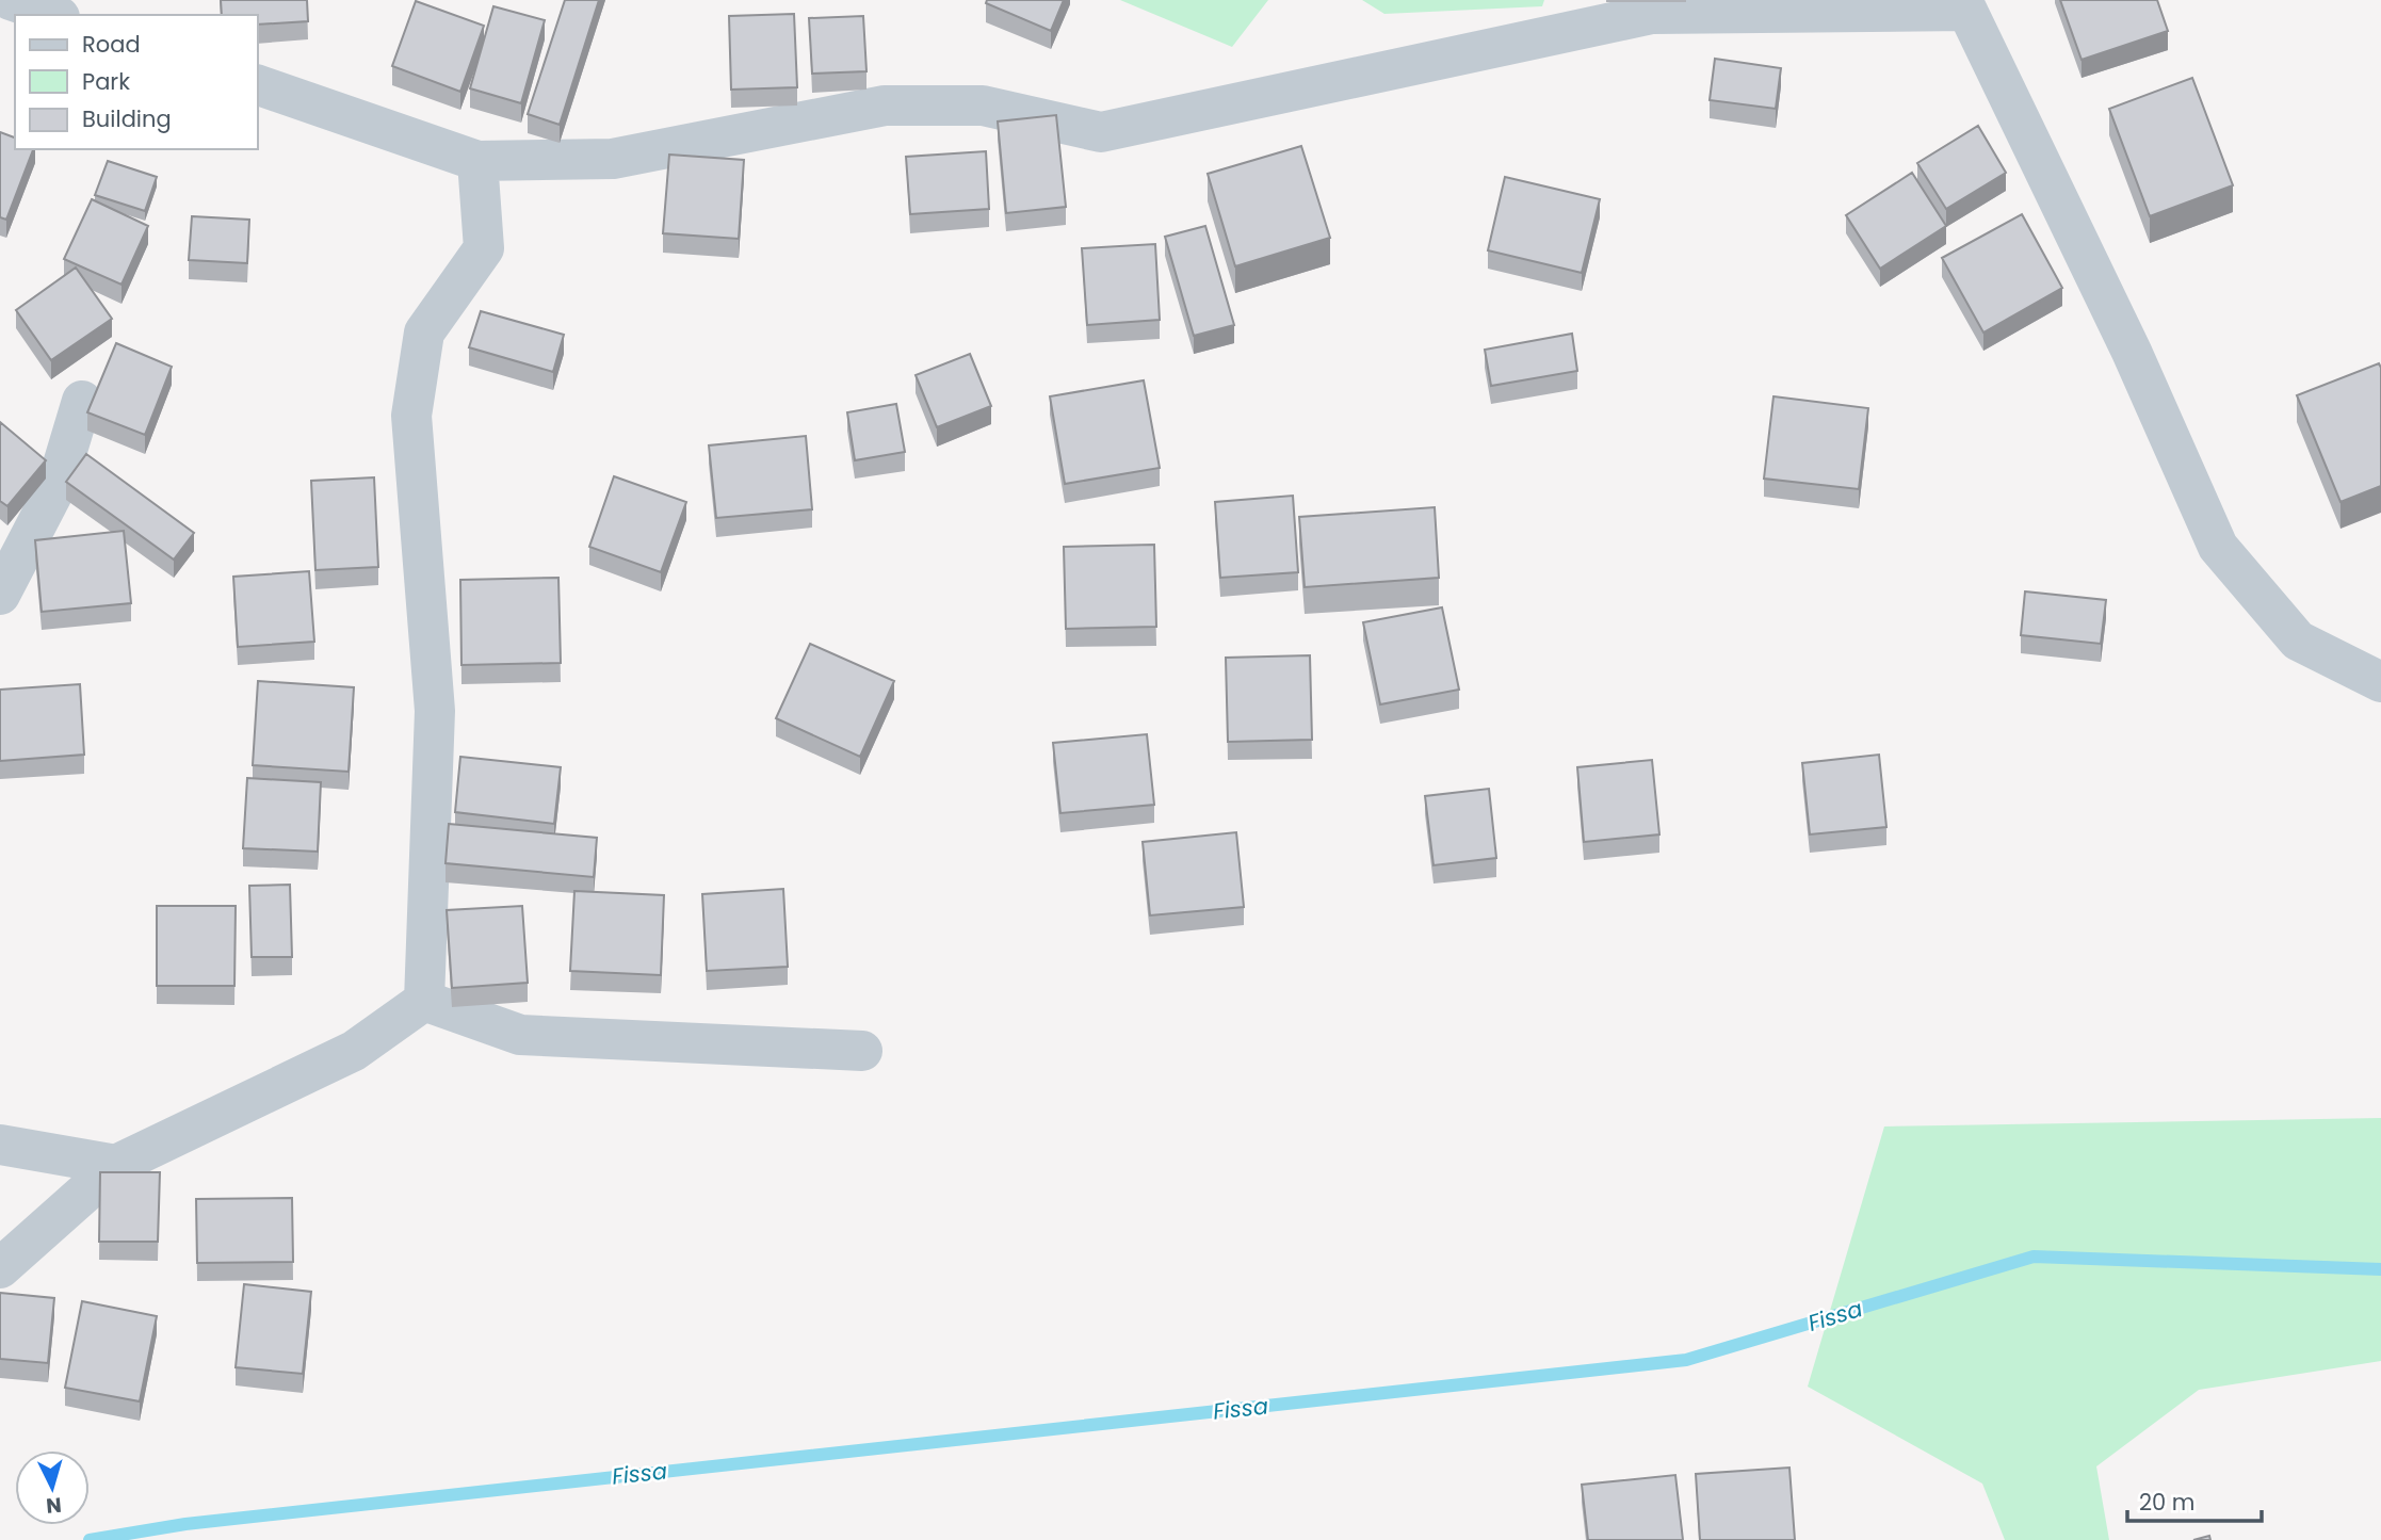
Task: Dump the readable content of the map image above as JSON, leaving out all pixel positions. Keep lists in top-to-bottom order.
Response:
{
  "water": ["Fissa"],
  "legend": ["Road", "Park", "Building"],
  "scale_bar": "20 m",
  "north": "bottom"
}
